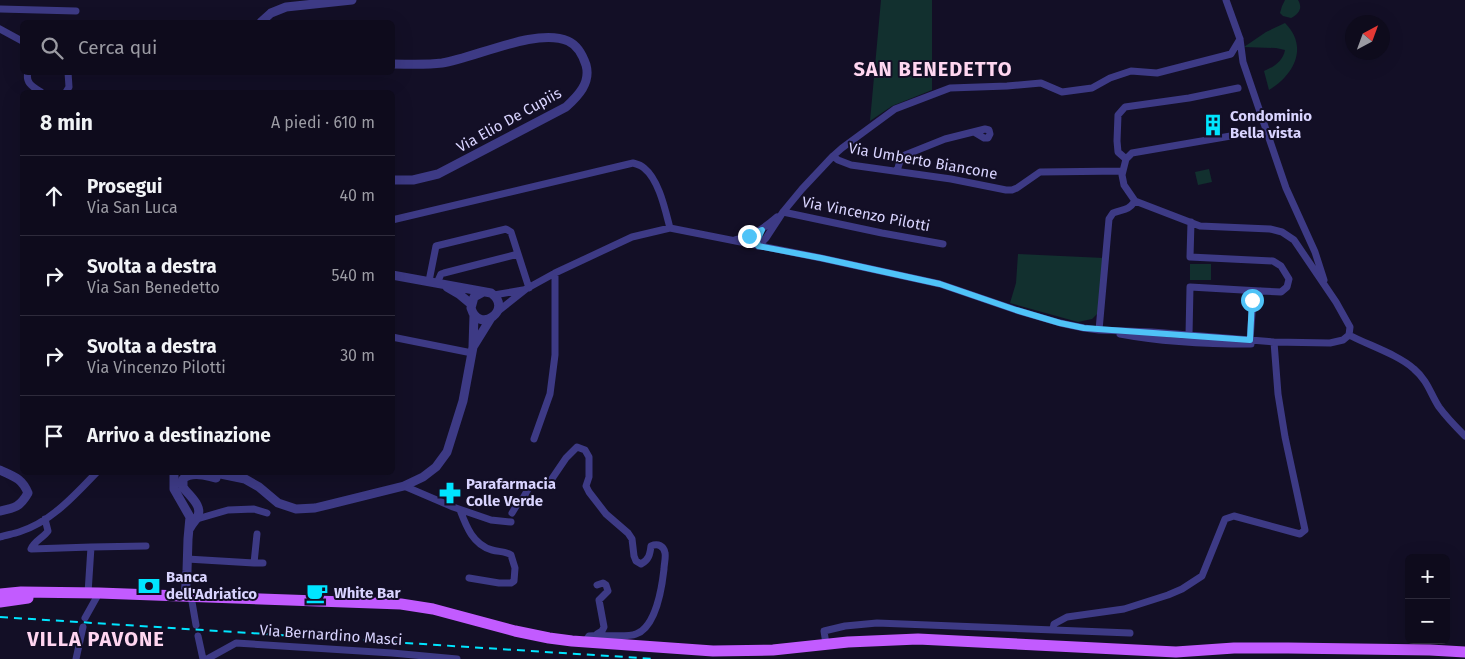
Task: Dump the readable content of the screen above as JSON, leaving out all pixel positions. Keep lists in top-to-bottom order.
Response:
{
  "streets": {
    "street": [
      "Via Elio De Cupiis",
      "Via Umberto Biancone",
      "Via Vincenzo Pilotti",
      "Via Bernardino Masci"
    ]
  },
  "crossings": [
    ["Via Umberto Biancone", "Via Vincenzo Pilotti"]
  ],
  "districts": ["SAN BENEDETTO", "VILLA PAVONE"],
  "places": {
    "building": ["Condominio Bella vista"],
    "pharmacy": ["Parafarmacia Colle Verde"],
    "bank": ["Banca dell'Adriatico"],
    "cafe": ["White Bar"]
  },
  "north": "top right",
  "page": {
    "search": "Cerca qui",
    "heading": ["8 min", "A piedi · 610 m"],
    "list": [
      ["Prosegui", "Via San Luca", "40 m"],
      ["Svolta a destra", "Via San Benedetto", "540 m"],
      ["Svolta a destra", "Via Vincenzo Pilotti", "30 m"],
      "Arrivo a destinazione"
    ],
    "map_buttons": ["+", "−"]
  }
}
